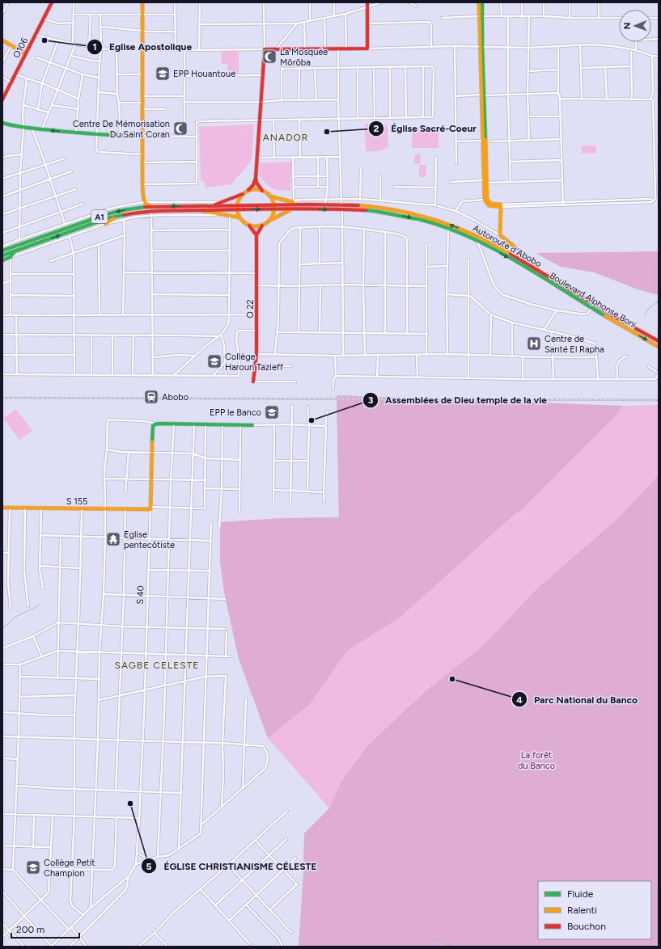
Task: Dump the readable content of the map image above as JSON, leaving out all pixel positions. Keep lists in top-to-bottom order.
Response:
{
  "streets": {
    "main road": [
      "O106",
      "A1",
      "Autoroute d'Abobo",
      "Boulevard Alphonse Boni",
      "O 22",
      "S 155",
      "S 40"
    ]
  },
  "crossings": [
    ["A1", "Autoroute d'Abobo"],
    ["S 155", "S 40"]
  ],
  "one_way": ["Autoroute d'Abobo", "Boulevard Alphonse Boni"],
  "districts": ["ANADOR", "SAGBE CELESTE"],
  "parks": ["La forêt du Banco"],
  "places": {
    "other": [
      "Eglise Apostolique",
      "Église Sacré-Coeur",
      "Assemblées de Dieu temple de la vie",
      "Parc National du Banco",
      "ÉGLISE CHRISTIANISME CÉLESTE"
    ],
    "mosque": ["La Mosquée Môrôba", "Centre De Mémorisation Du Saint Coran"],
    "school or university": [
      "EPP Houantoué",
      "Collège Haroun Tazieff",
      "EPP le Banco",
      "Collège Petit Champion"
    ],
    "hospital": ["Centre de Santé El Rapha"],
    "station": ["Abobo"],
    "temple": ["Eglise pentecôtiste"]
  },
  "legend": ["Fluide", "Ralenti", "Bouchon"],
  "scale_bar": "200 m",
  "north": "left"
}
